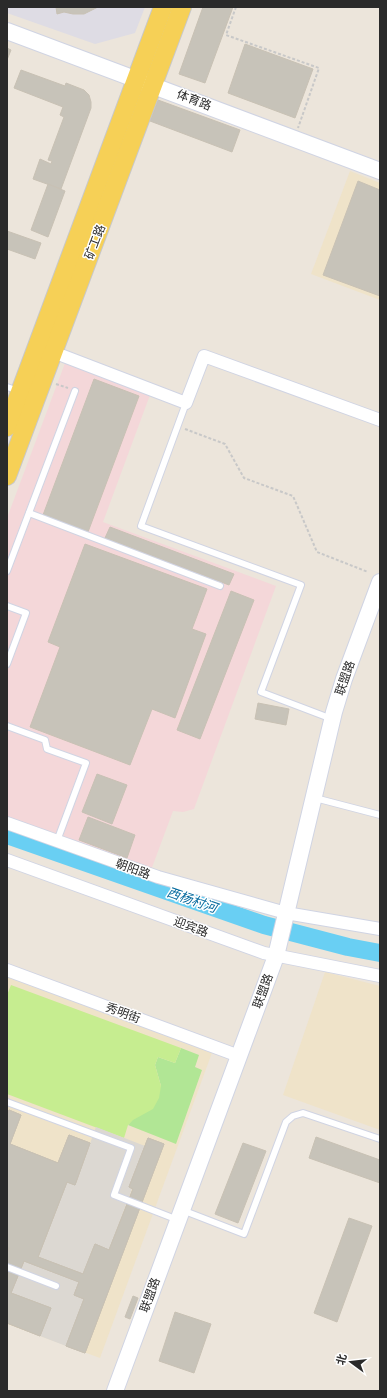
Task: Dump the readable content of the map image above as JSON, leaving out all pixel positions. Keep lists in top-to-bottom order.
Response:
{
  "streets": {
    "main road": ["矿工路"],
    "street": [
      "体育路",
      "联盟路",
      "朝阳路",
      "迎宾路",
      "秀明街"
    ]
  },
  "crossings": [
    ["体育路", "矿工路"],
    ["联盟路", "朝阳路"],
    ["联盟路", "迎宾路"],
    ["联盟路", "秀明街"]
  ],
  "water": ["西杨村河"],
  "north": "left"
}
